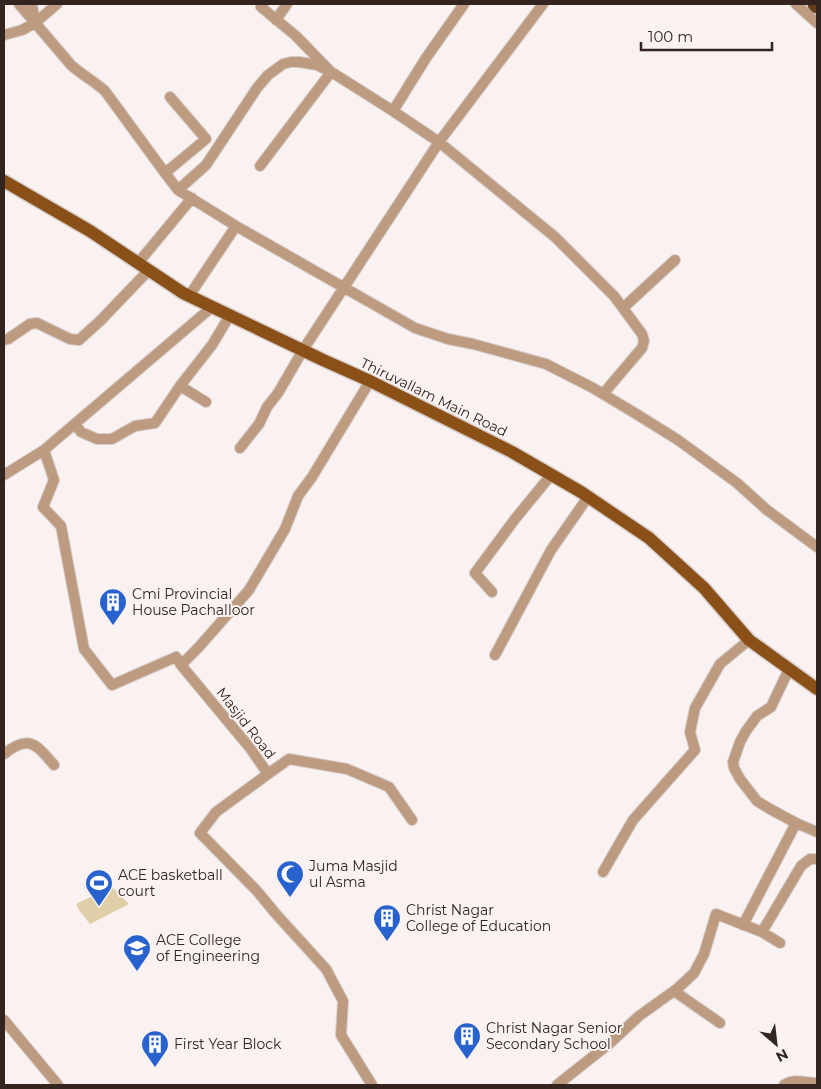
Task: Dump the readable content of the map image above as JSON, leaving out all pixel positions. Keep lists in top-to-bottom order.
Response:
{
  "streets": {
    "main road": ["Thiruvallam Main Road"],
    "street": ["Masjid Road"]
  },
  "places": {
    "building": [
      "Cmi Provincial House Pachalloor",
      "Christ Nagar College of Education",
      "Christ Nagar Senior Secondary School",
      "First Year Block"
    ],
    "mosque": ["Juma Masjid ul Asma"],
    "sports": ["ACE basketball court"],
    "school or university": ["ACE College of Engineering"]
  },
  "scale_bar": "100 m",
  "north": "bottom right"
}
